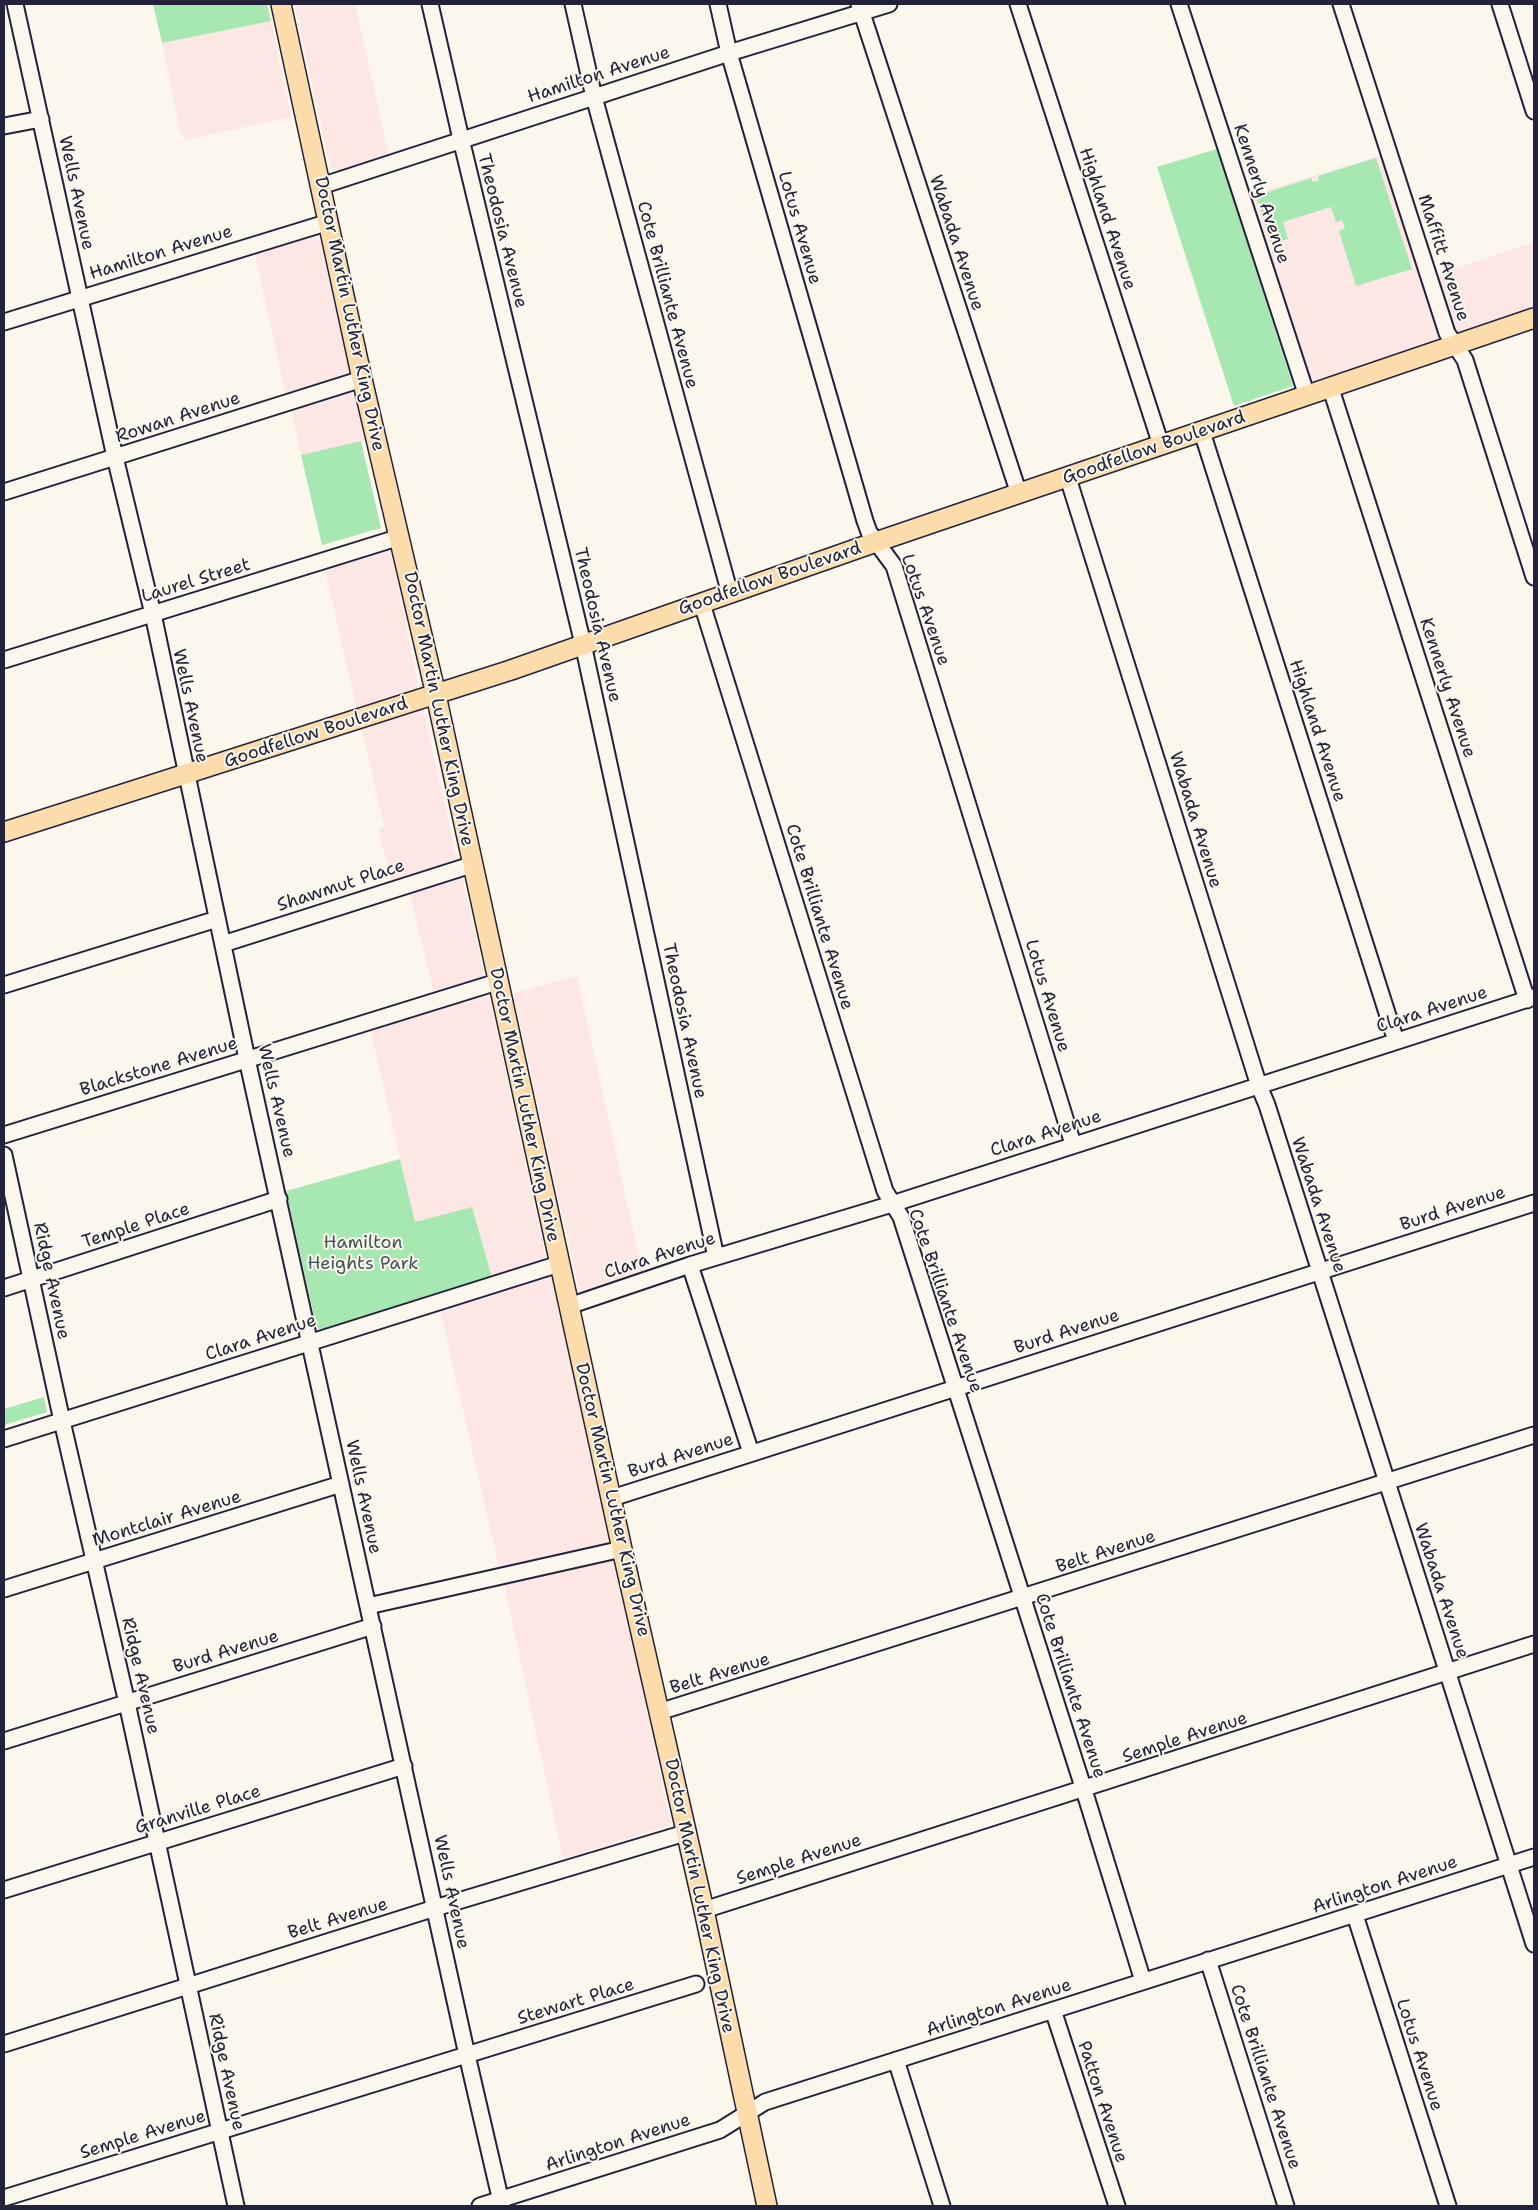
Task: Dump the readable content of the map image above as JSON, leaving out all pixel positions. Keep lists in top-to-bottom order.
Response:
{
  "streets": {
    "main road": ["Doctor Martin Luther King Drive", "Goodfellow Boulevard"],
    "street": [
      "Hamilton Avenue",
      "Wells Avenue",
      "Kennerly Avenue",
      "Highland Avenue",
      "Lotus Avenue",
      "Theodosia Avenue",
      "Wabada Avenue",
      "Maffitt Avenue",
      "Cote Brilliante Avenue",
      "Rowan Avenue",
      "Laurel Street",
      "Shawmut Place",
      "Clara Avenue",
      "Blackstone Avenue",
      "Burd Avenue",
      "Temple Place",
      "Ridge Avenue",
      "Montclair Avenue",
      "Belt Avenue",
      "Semple Avenue",
      "Granville Place",
      "Arlington Avenue",
      "Stewart Place",
      "Patton Avenue"
    ]
  },
  "crossings": [
    ["Hamilton Avenue", "Wells Avenue"],
    ["Hamilton Avenue", "Lotus Avenue"],
    ["Hamilton Avenue", "Theodosia Avenue"],
    ["Hamilton Avenue", "Wabada Avenue"],
    ["Hamilton Avenue", "Cote Brilliante Avenue"],
    ["Hamilton Avenue", "Doctor Martin Luther King Drive"],
    ["Wells Avenue", "Rowan Avenue"],
    ["Wells Avenue", "Goodfellow Boulevard"],
    ["Wells Avenue", "Laurel Street"],
    ["Wells Avenue", "Shawmut Place"],
    ["Wells Avenue", "Clara Avenue"],
    ["Wells Avenue", "Blackstone Avenue"],
    ["Wells Avenue", "Burd Avenue"],
    ["Wells Avenue", "Temple Place"],
    ["Wells Avenue", "Montclair Avenue"],
    ["Wells Avenue", "Belt Avenue"],
    ["Wells Avenue", "Semple Avenue"],
    ["Wells Avenue", "Granville Place"],
    ["Wells Avenue", "Arlington Avenue"],
    ["Wells Avenue", "Stewart Place"],
    ["Kennerly Avenue", "Goodfellow Boulevard"],
    ["Kennerly Avenue", "Clara Avenue"],
    ["Highland Avenue", "Goodfellow Boulevard"],
    ["Highland Avenue", "Clara Avenue"],
    ["Lotus Avenue", "Goodfellow Boulevard"],
    ["Lotus Avenue", "Clara Avenue"],
    ["Lotus Avenue", "Arlington Avenue"],
    ["Theodosia Avenue", "Goodfellow Boulevard"],
    ["Theodosia Avenue", "Clara Avenue"],
    ["Wabada Avenue", "Goodfellow Boulevard"],
    ["Wabada Avenue", "Clara Avenue"],
    ["Wabada Avenue", "Burd Avenue"],
    ["Wabada Avenue", "Belt Avenue"],
    ["Wabada Avenue", "Semple Avenue"],
    ["Wabada Avenue", "Arlington Avenue"],
    ["Maffitt Avenue", "Goodfellow Boulevard"],
    ["Cote Brilliante Avenue", "Goodfellow Boulevard"],
    ["Cote Brilliante Avenue", "Clara Avenue"],
    ["Cote Brilliante Avenue", "Burd Avenue"],
    ["Cote Brilliante Avenue", "Belt Avenue"],
    ["Cote Brilliante Avenue", "Semple Avenue"],
    ["Cote Brilliante Avenue", "Arlington Avenue"],
    ["Doctor Martin Luther King Drive", "Rowan Avenue"],
    ["Doctor Martin Luther King Drive", "Goodfellow Boulevard"],
    ["Doctor Martin Luther King Drive", "Laurel Street"],
    ["Doctor Martin Luther King Drive", "Shawmut Place"],
    ["Doctor Martin Luther King Drive", "Clara Avenue"],
    ["Doctor Martin Luther King Drive", "Blackstone Avenue"],
    ["Doctor Martin Luther King Drive", "Burd Avenue"],
    ["Doctor Martin Luther King Drive", "Belt Avenue"],
    ["Doctor Martin Luther King Drive", "Semple Avenue"],
    ["Doctor Martin Luther King Drive", "Arlington Avenue"],
    ["Clara Avenue", "Ridge Avenue"],
    ["Burd Avenue", "Ridge Avenue"],
    ["Temple Place", "Ridge Avenue"],
    ["Ridge Avenue", "Montclair Avenue"],
    ["Ridge Avenue", "Belt Avenue"],
    ["Ridge Avenue", "Semple Avenue"],
    ["Ridge Avenue", "Granville Place"],
    ["Semple Avenue", "Stewart Place"],
    ["Arlington Avenue", "Patton Avenue"]
  ],
  "parks": ["Hamilton Heights Park"]
}
